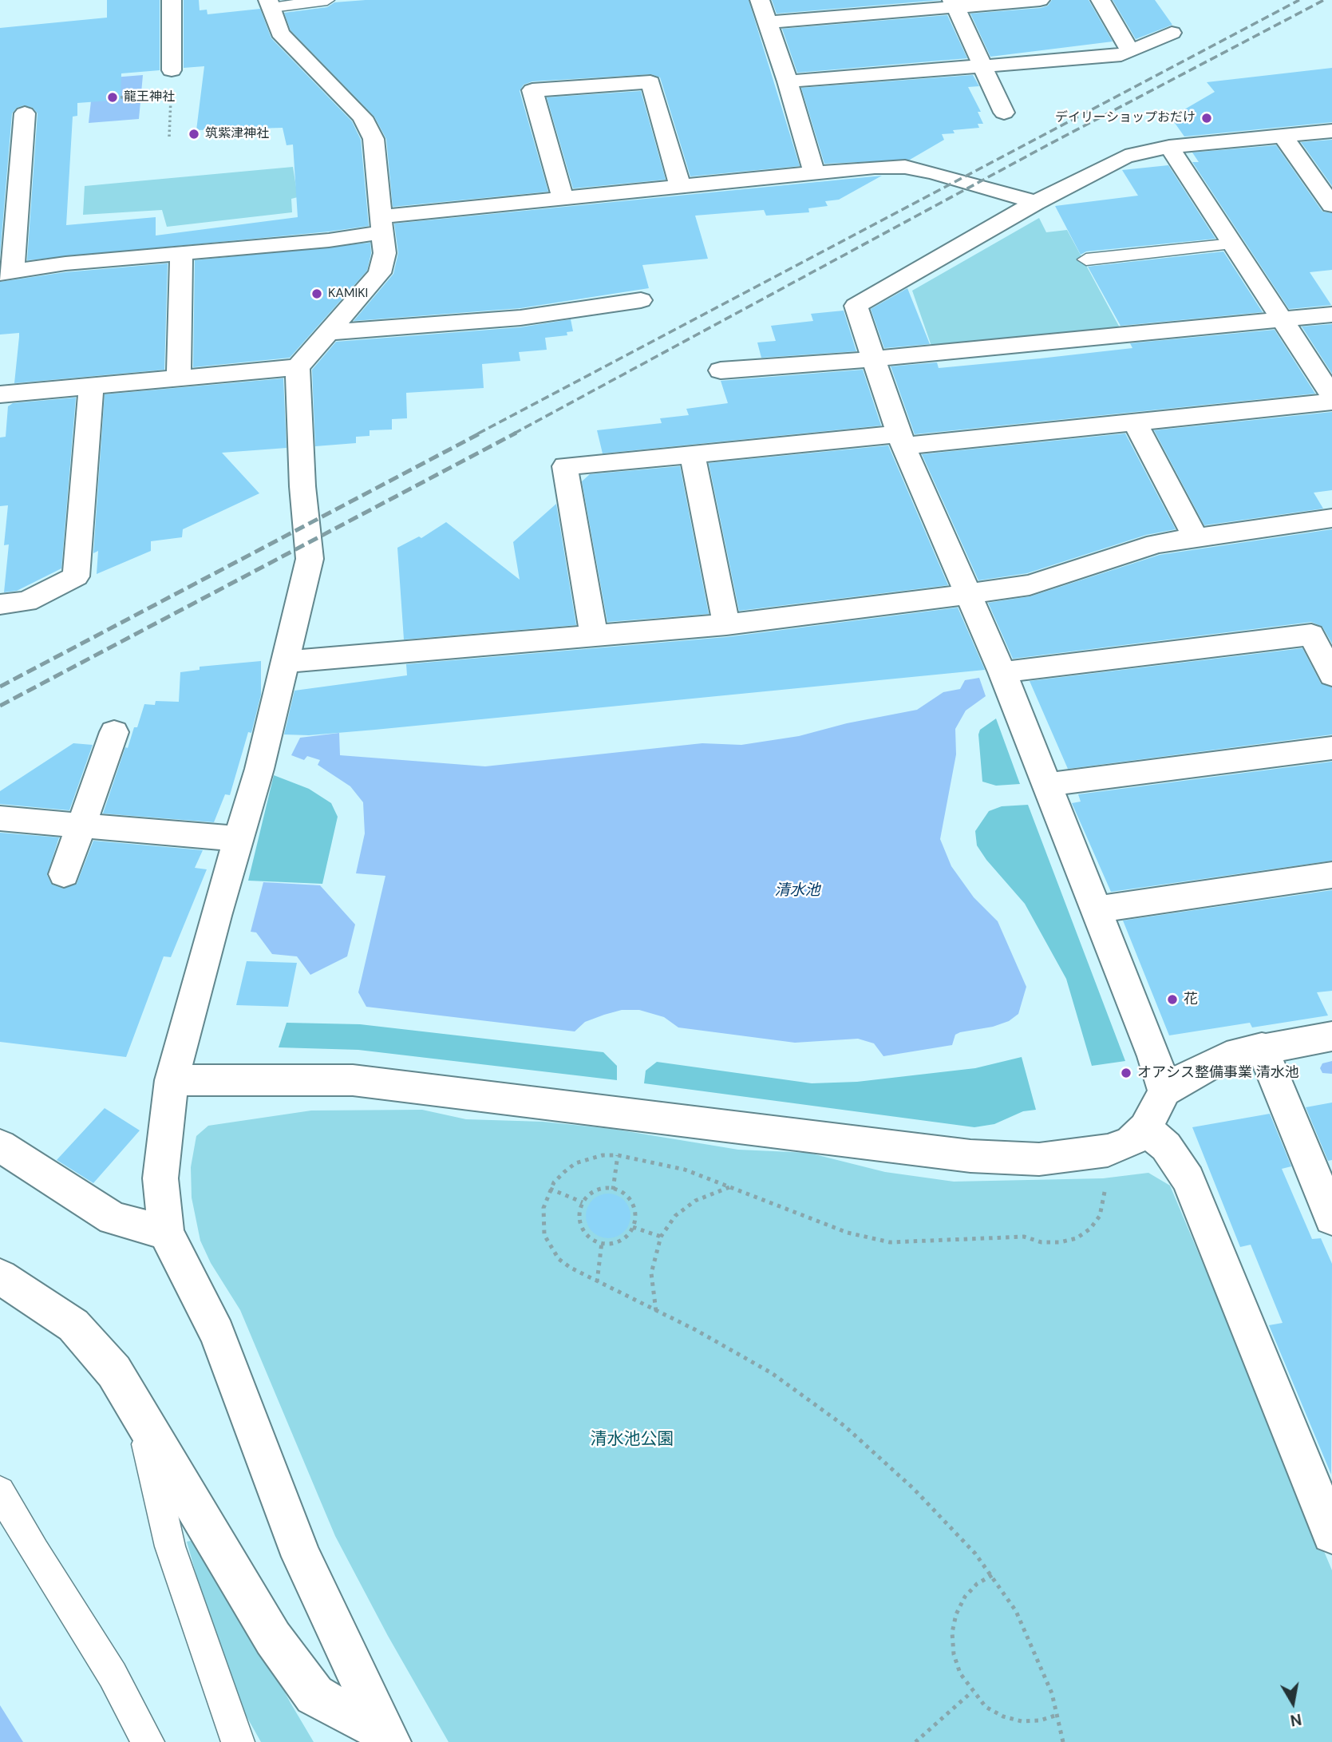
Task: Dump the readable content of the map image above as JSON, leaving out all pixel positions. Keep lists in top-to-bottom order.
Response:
{
  "water": ["清水池"],
  "parks": ["清水池公園"],
  "places": [
    "龍王神社",
    "デイリーショップおだけ",
    "筑紫津神社",
    "KAMIKI",
    "花",
    "オアシス整備事業 清水池"
  ],
  "north": "bottom"
}
